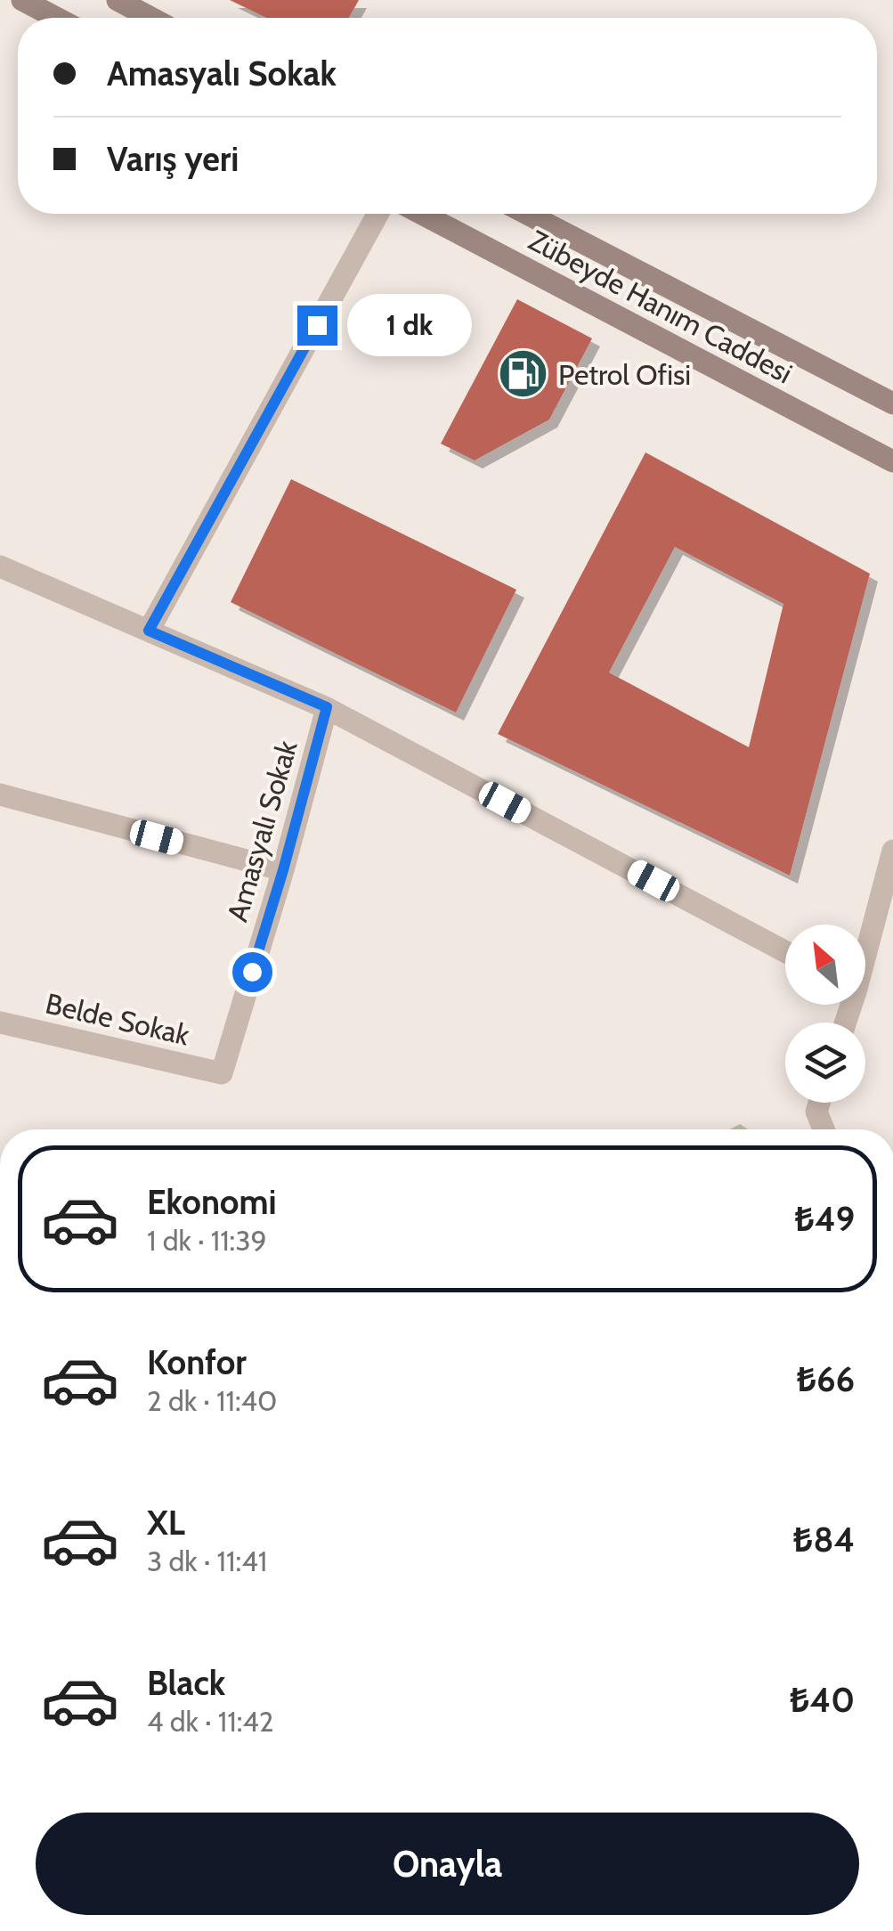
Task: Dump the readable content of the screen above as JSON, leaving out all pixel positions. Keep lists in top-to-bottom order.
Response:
{
  "streets": {
    "main road": ["Zübeyde Hanım Caddesi"],
    "street": ["Amasyalı Sokak", "Belde Sokak"]
  },
  "crossings": [
    ["Amasyalı Sokak", "Belde Sokak"]
  ],
  "places": {
    "fuel station": ["Petrol Ofisi"]
  },
  "north": "top left",
  "page": {
    "banner": ["Amasyalı Sokak", "Varış yeri"],
    "bubble": "1 dk",
    "list": [
      {
        "name": "Ekonomi",
        "note": "1 dk · 11:39",
        "value": "₺49"
      },
      {
        "name": "Konfor",
        "note": "2 dk · 11:40",
        "value": "₺66"
      },
      {
        "name": "XL",
        "note": "3 dk · 11:41",
        "value": "₺84"
      },
      {
        "name": "Black",
        "note": "4 dk · 11:42",
        "value": "₺40"
      }
    ],
    "buttons": "Onayla"
  }
}
